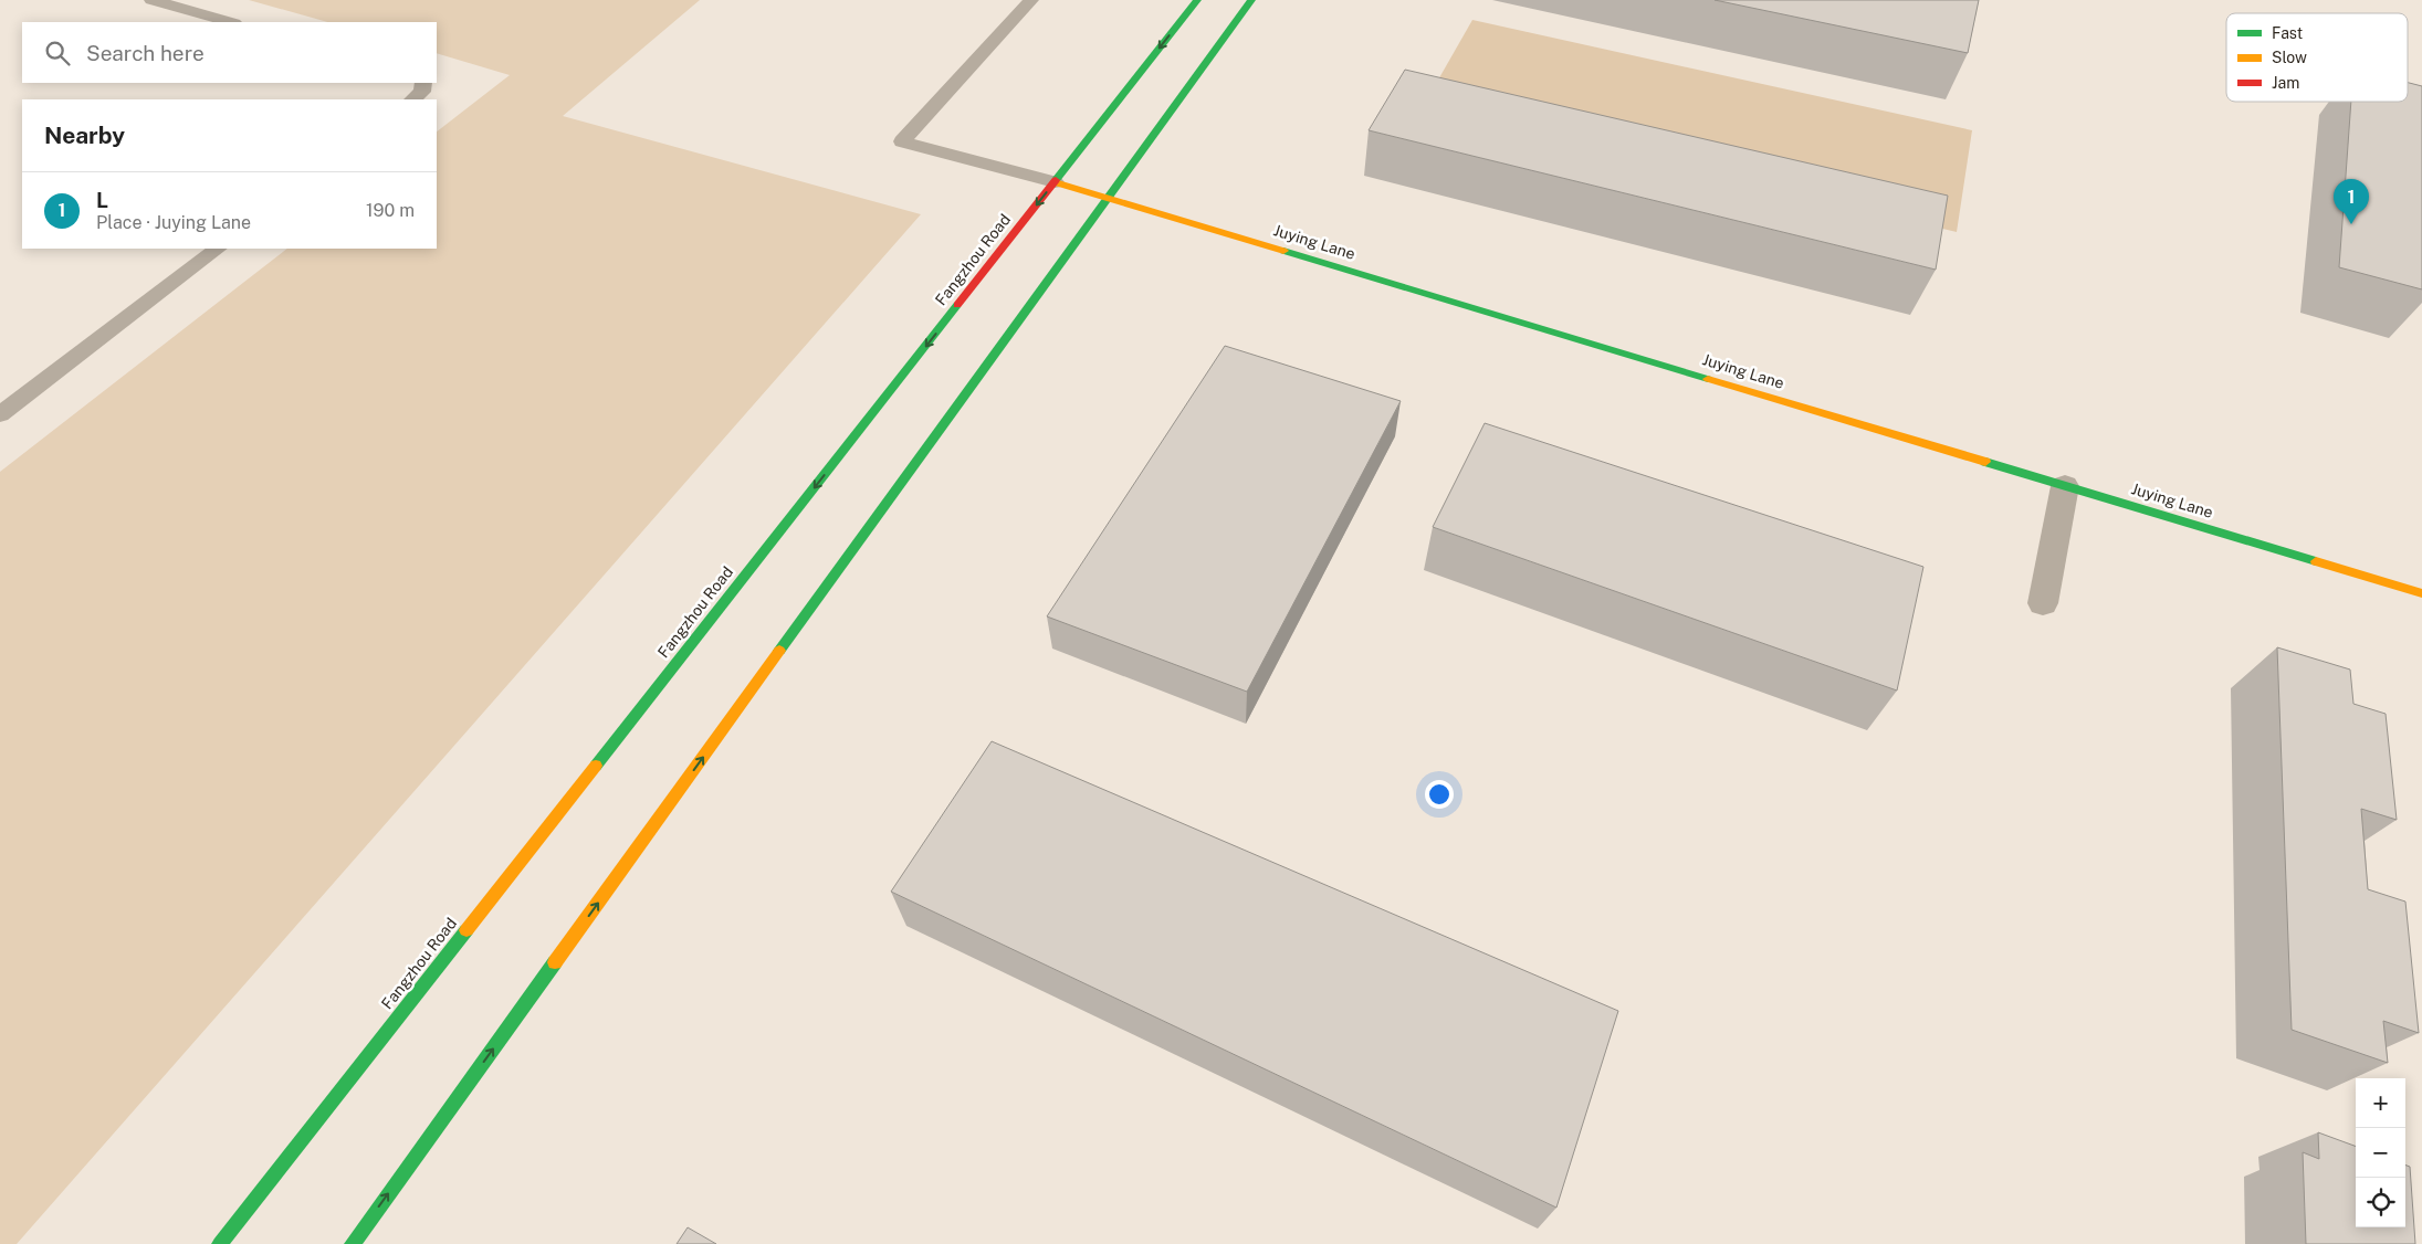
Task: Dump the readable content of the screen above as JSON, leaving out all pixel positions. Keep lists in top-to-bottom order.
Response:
{
  "streets": {
    "main road": ["Juying Lane", "Fangzhou Road"]
  },
  "crossings": [
    ["Juying Lane", "Fangzhou Road"]
  ],
  "legend": ["Fast", "Slow", "Jam"],
  "page": {
    "search": "Search here",
    "heading": "Nearby",
    "list": [
      {
        "mark": "1",
        "name": "L",
        "note": "Place · Juying Lane",
        "value": "190 m"
      }
    ],
    "pins": "1",
    "map_buttons": ["+", "−"]
  }
}
